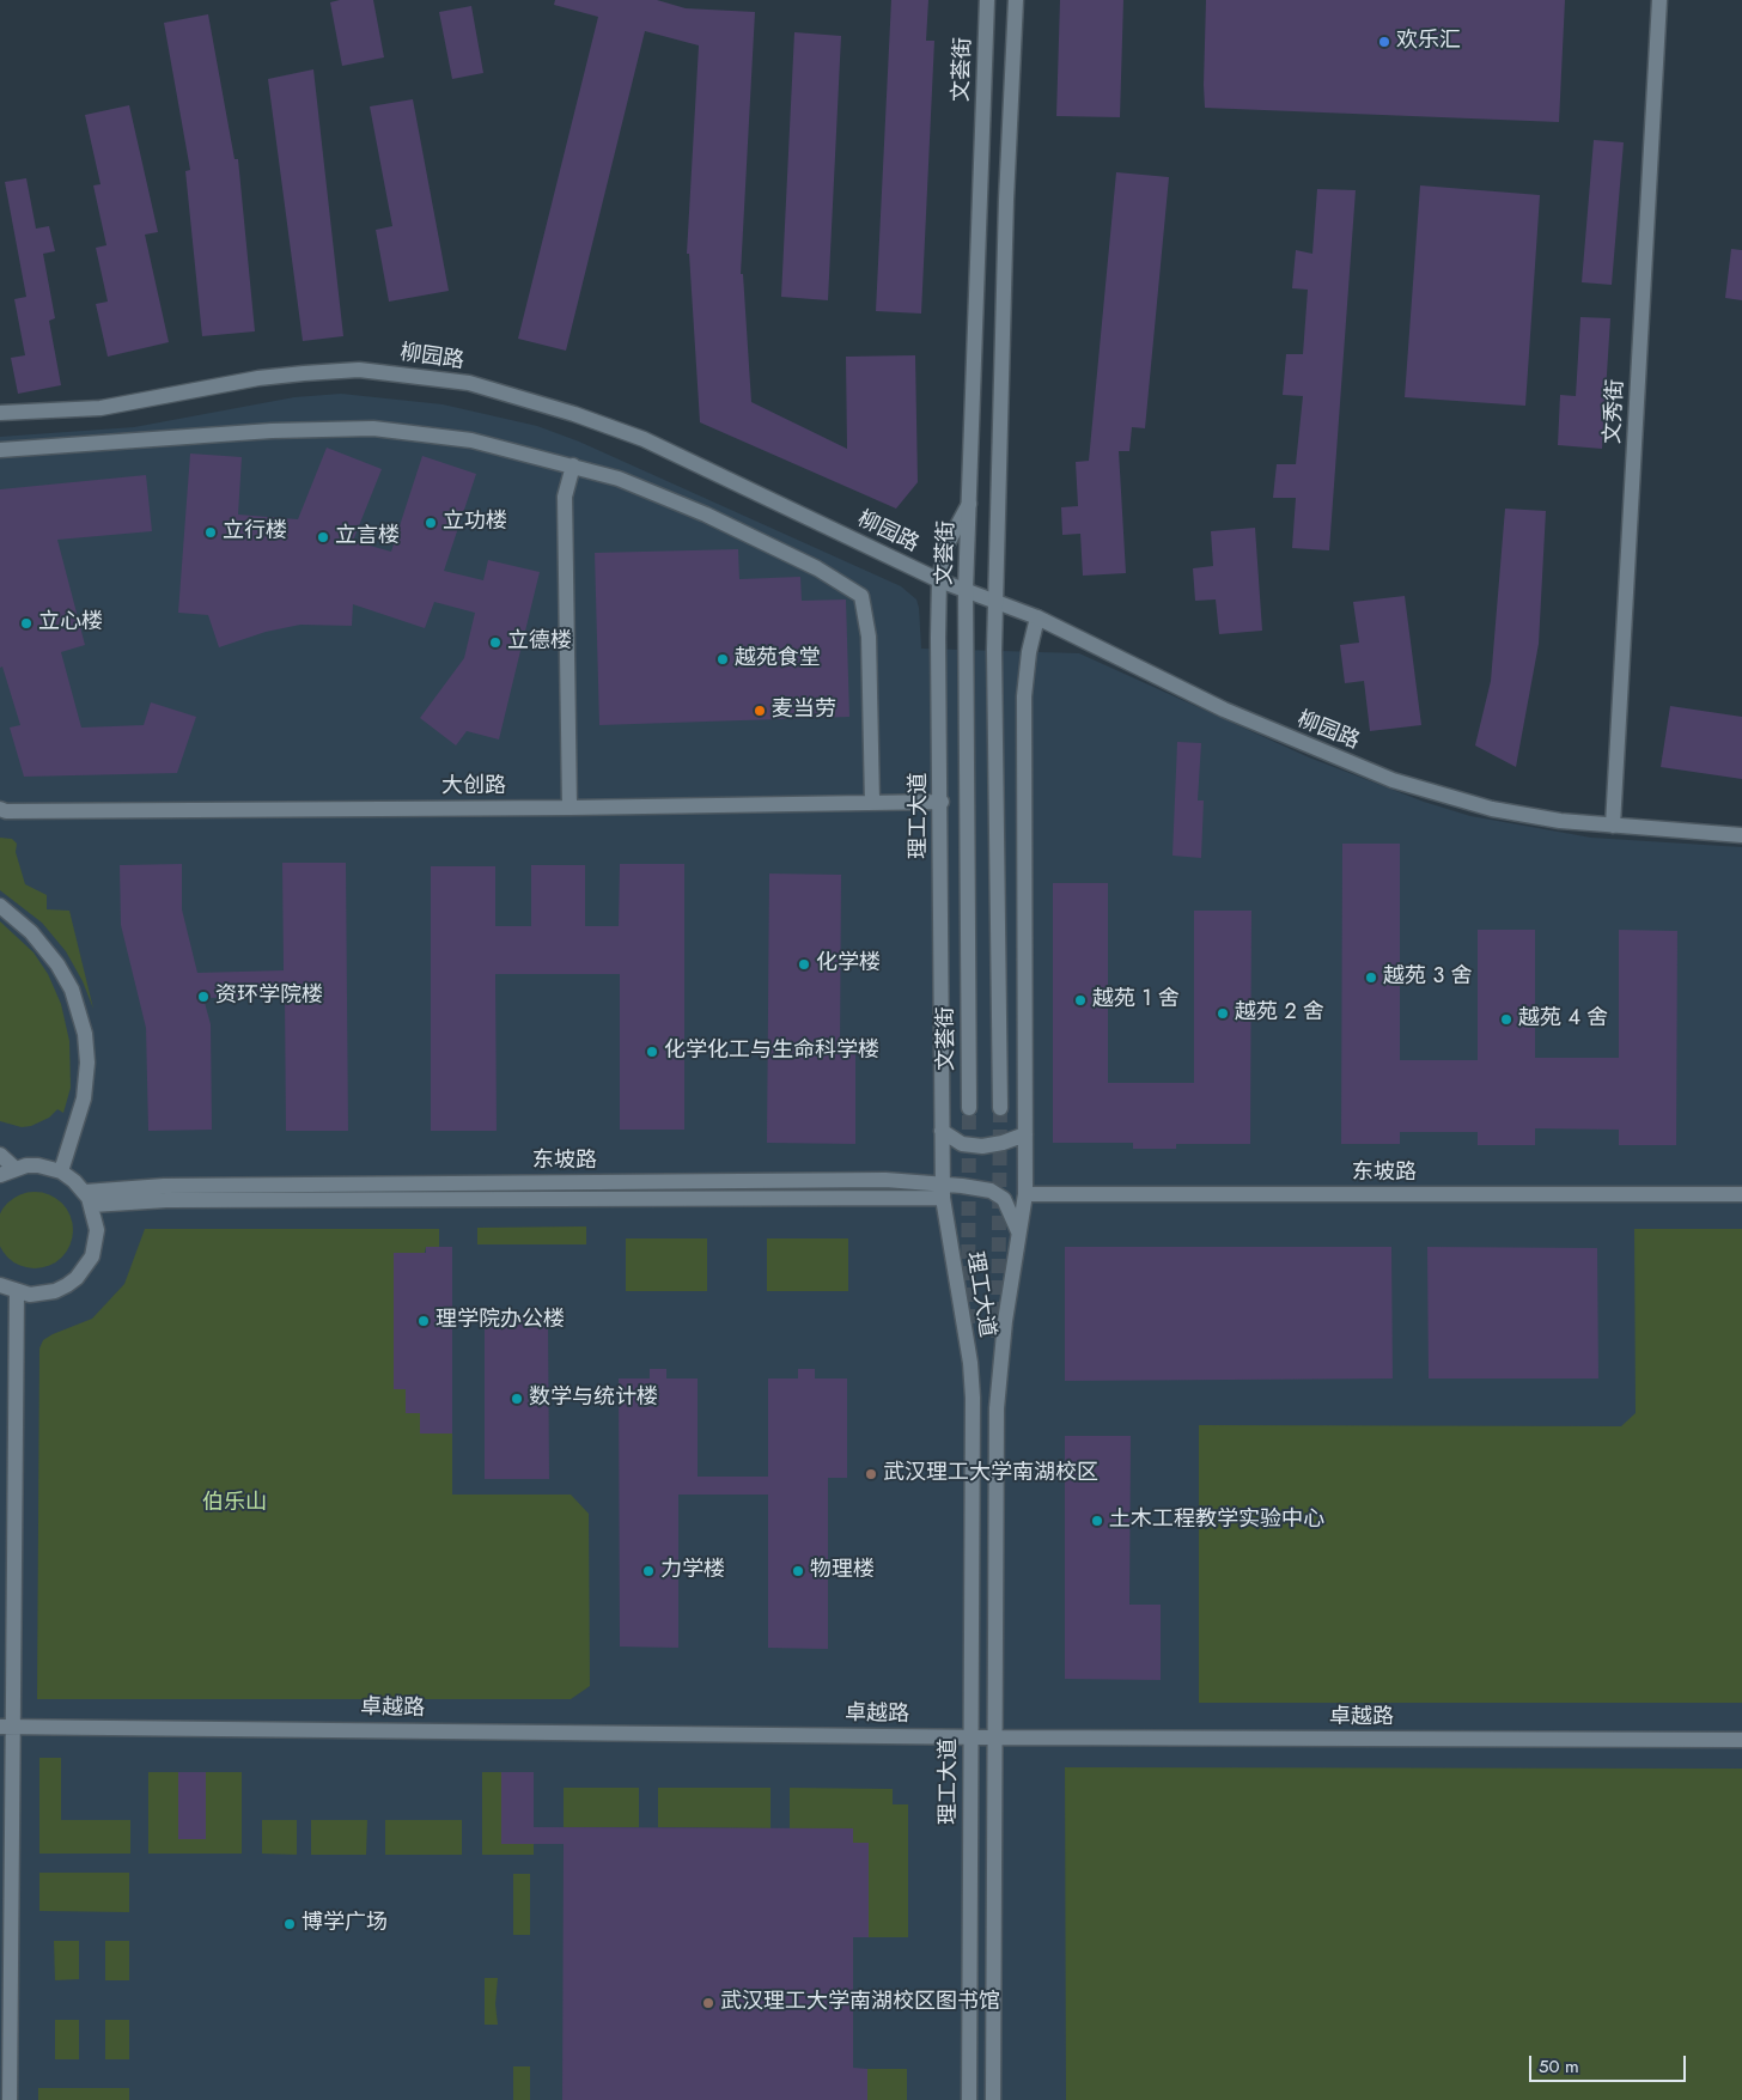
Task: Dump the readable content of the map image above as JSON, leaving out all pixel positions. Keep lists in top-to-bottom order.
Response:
{
  "streets": {
    "street": [
      "文荟街",
      "柳园路",
      "文秀街",
      "大创路",
      "理工大道",
      "东坡路",
      "卓越路"
    ]
  },
  "crossings": [
    ["文荟街", "柳园路"],
    ["文荟街", "理工大道"],
    ["柳园路", "文秀街"],
    ["柳园路", "理工大道"],
    ["大创路", "理工大道"],
    ["理工大道", "东坡路"],
    ["理工大道", "卓越路"]
  ],
  "parks": ["伯乐山"],
  "places": [
    "欢乐汇",
    "立功楼",
    "立行楼",
    "立言楼",
    "立心楼",
    "立德楼",
    "越苑食堂",
    "麦当劳",
    "化学楼",
    "越苑 3 舍",
    "资环学院楼",
    "越苑 1 舍",
    "越苑 2 舍",
    "越苑 4 舍",
    "化学化工与生命科学楼",
    "理学院办公楼",
    "数学与统计楼",
    "武汉理工大学南湖校区",
    "土木工程教学实验中心",
    "力学楼",
    "物理楼",
    "博学广场",
    "武汉理工大学南湖校区图书馆"
  ],
  "scale_bar": "50 m"
}
